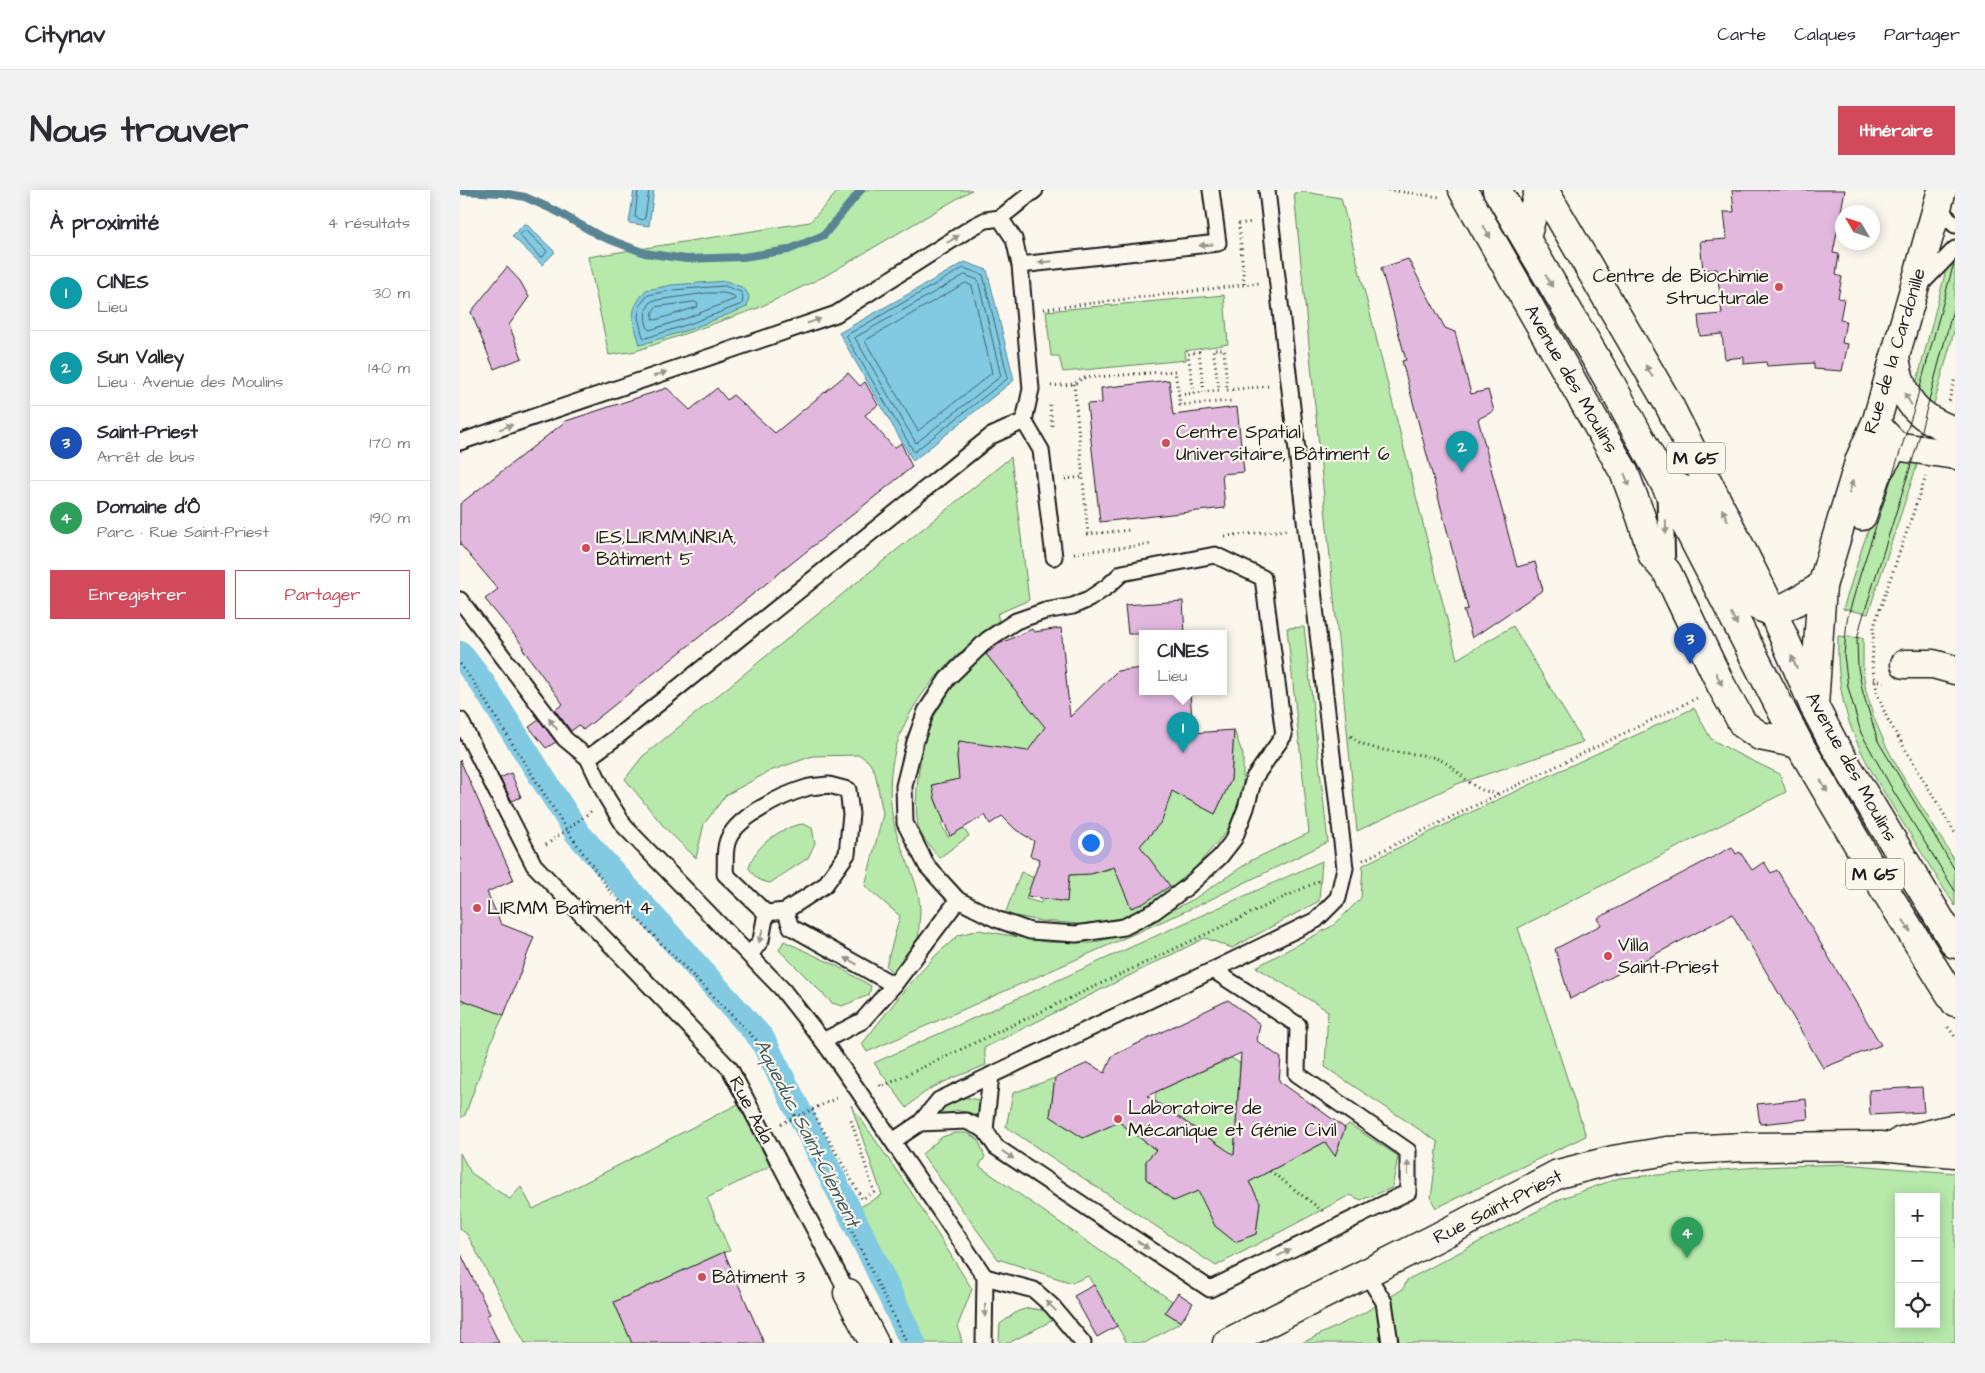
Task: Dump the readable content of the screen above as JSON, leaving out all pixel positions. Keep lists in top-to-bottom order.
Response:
{
  "streets": {
    "street": [
      "Rue de la Cardonille",
      "Avenue des Moulins",
      "M 65",
      "Rue Ada",
      "Rue Saint-Priest"
    ]
  },
  "crossings": [
    ["Rue de la Cardonille", "Avenue des Moulins"]
  ],
  "water": ["Aqueduc Saint-Clément"],
  "places": [
    "Centre de Biochimie Structurale",
    "Centre Spatial Universitaire, Bâtiment 6",
    "IES,LIRMM,INRIA, Bâtiment 5",
    "LIRMM Batîment 4",
    "Villa Saint-Priest",
    "Laboratoire de Mécanique et Génie Civil",
    "Bâtiment 3"
  ],
  "north": "top left",
  "page": {
    "header": "Citynav",
    "nav": ["Carte", "Calques", "Partager"],
    "title": "Nous trouver",
    "buttons": [
      "Itinéraire",
      ["Enregistrer", "Partager"]
    ],
    "heading": ["À proximité", "4 résultats"],
    "list": [
      {
        "mark": "1",
        "name": "CINES",
        "note": "Lieu",
        "value": "30 m"
      },
      {
        "mark": "2",
        "name": "Sun Valley",
        "note": "Lieu · Avenue des Moulins",
        "value": "140 m"
      },
      {
        "mark": "3",
        "name": "Saint-Priest",
        "note": "Arrêt de bus",
        "value": "170 m"
      },
      {
        "mark": "4",
        "name": "Domaine d'Ô",
        "note": "Parc · Rue Saint-Priest",
        "value": "190 m"
      }
    ],
    "pins": [
      "2",
      "3",
      "1",
      "4"
    ],
    "popup": ["CINES", "Lieu"],
    "map_buttons": ["+", "−"]
  }
}
